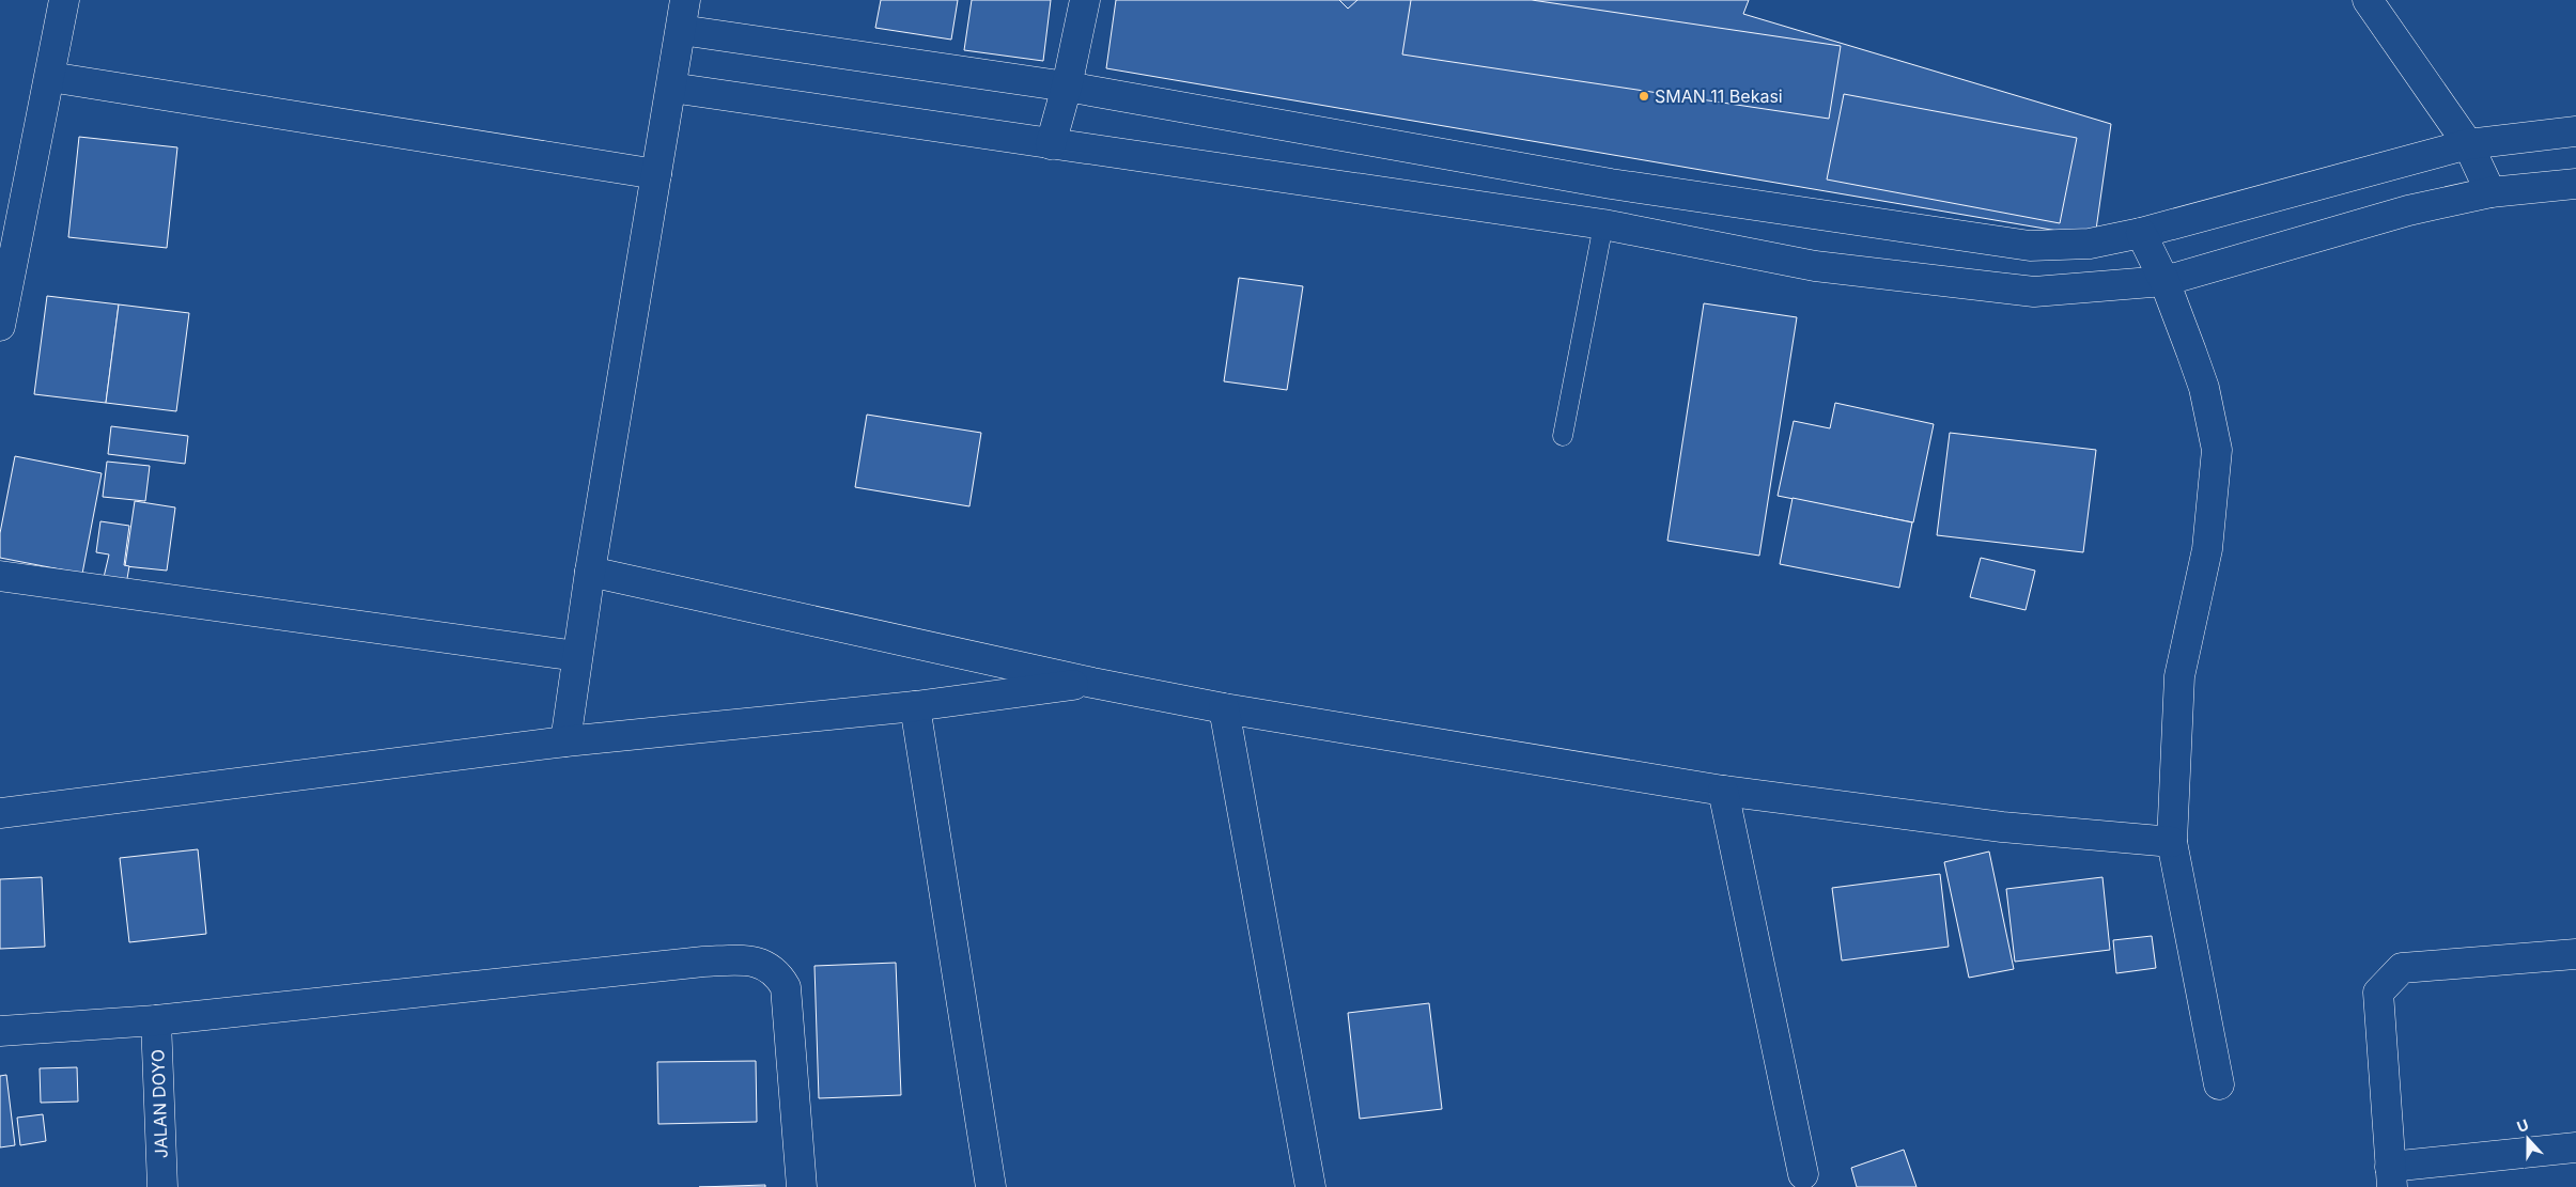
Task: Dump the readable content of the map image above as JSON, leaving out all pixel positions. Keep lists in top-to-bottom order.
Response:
{
  "streets": {
    "street": ["JALAN DOYO"]
  },
  "places": ["SMAN 11 Bekasi"],
  "north": "top"
}
